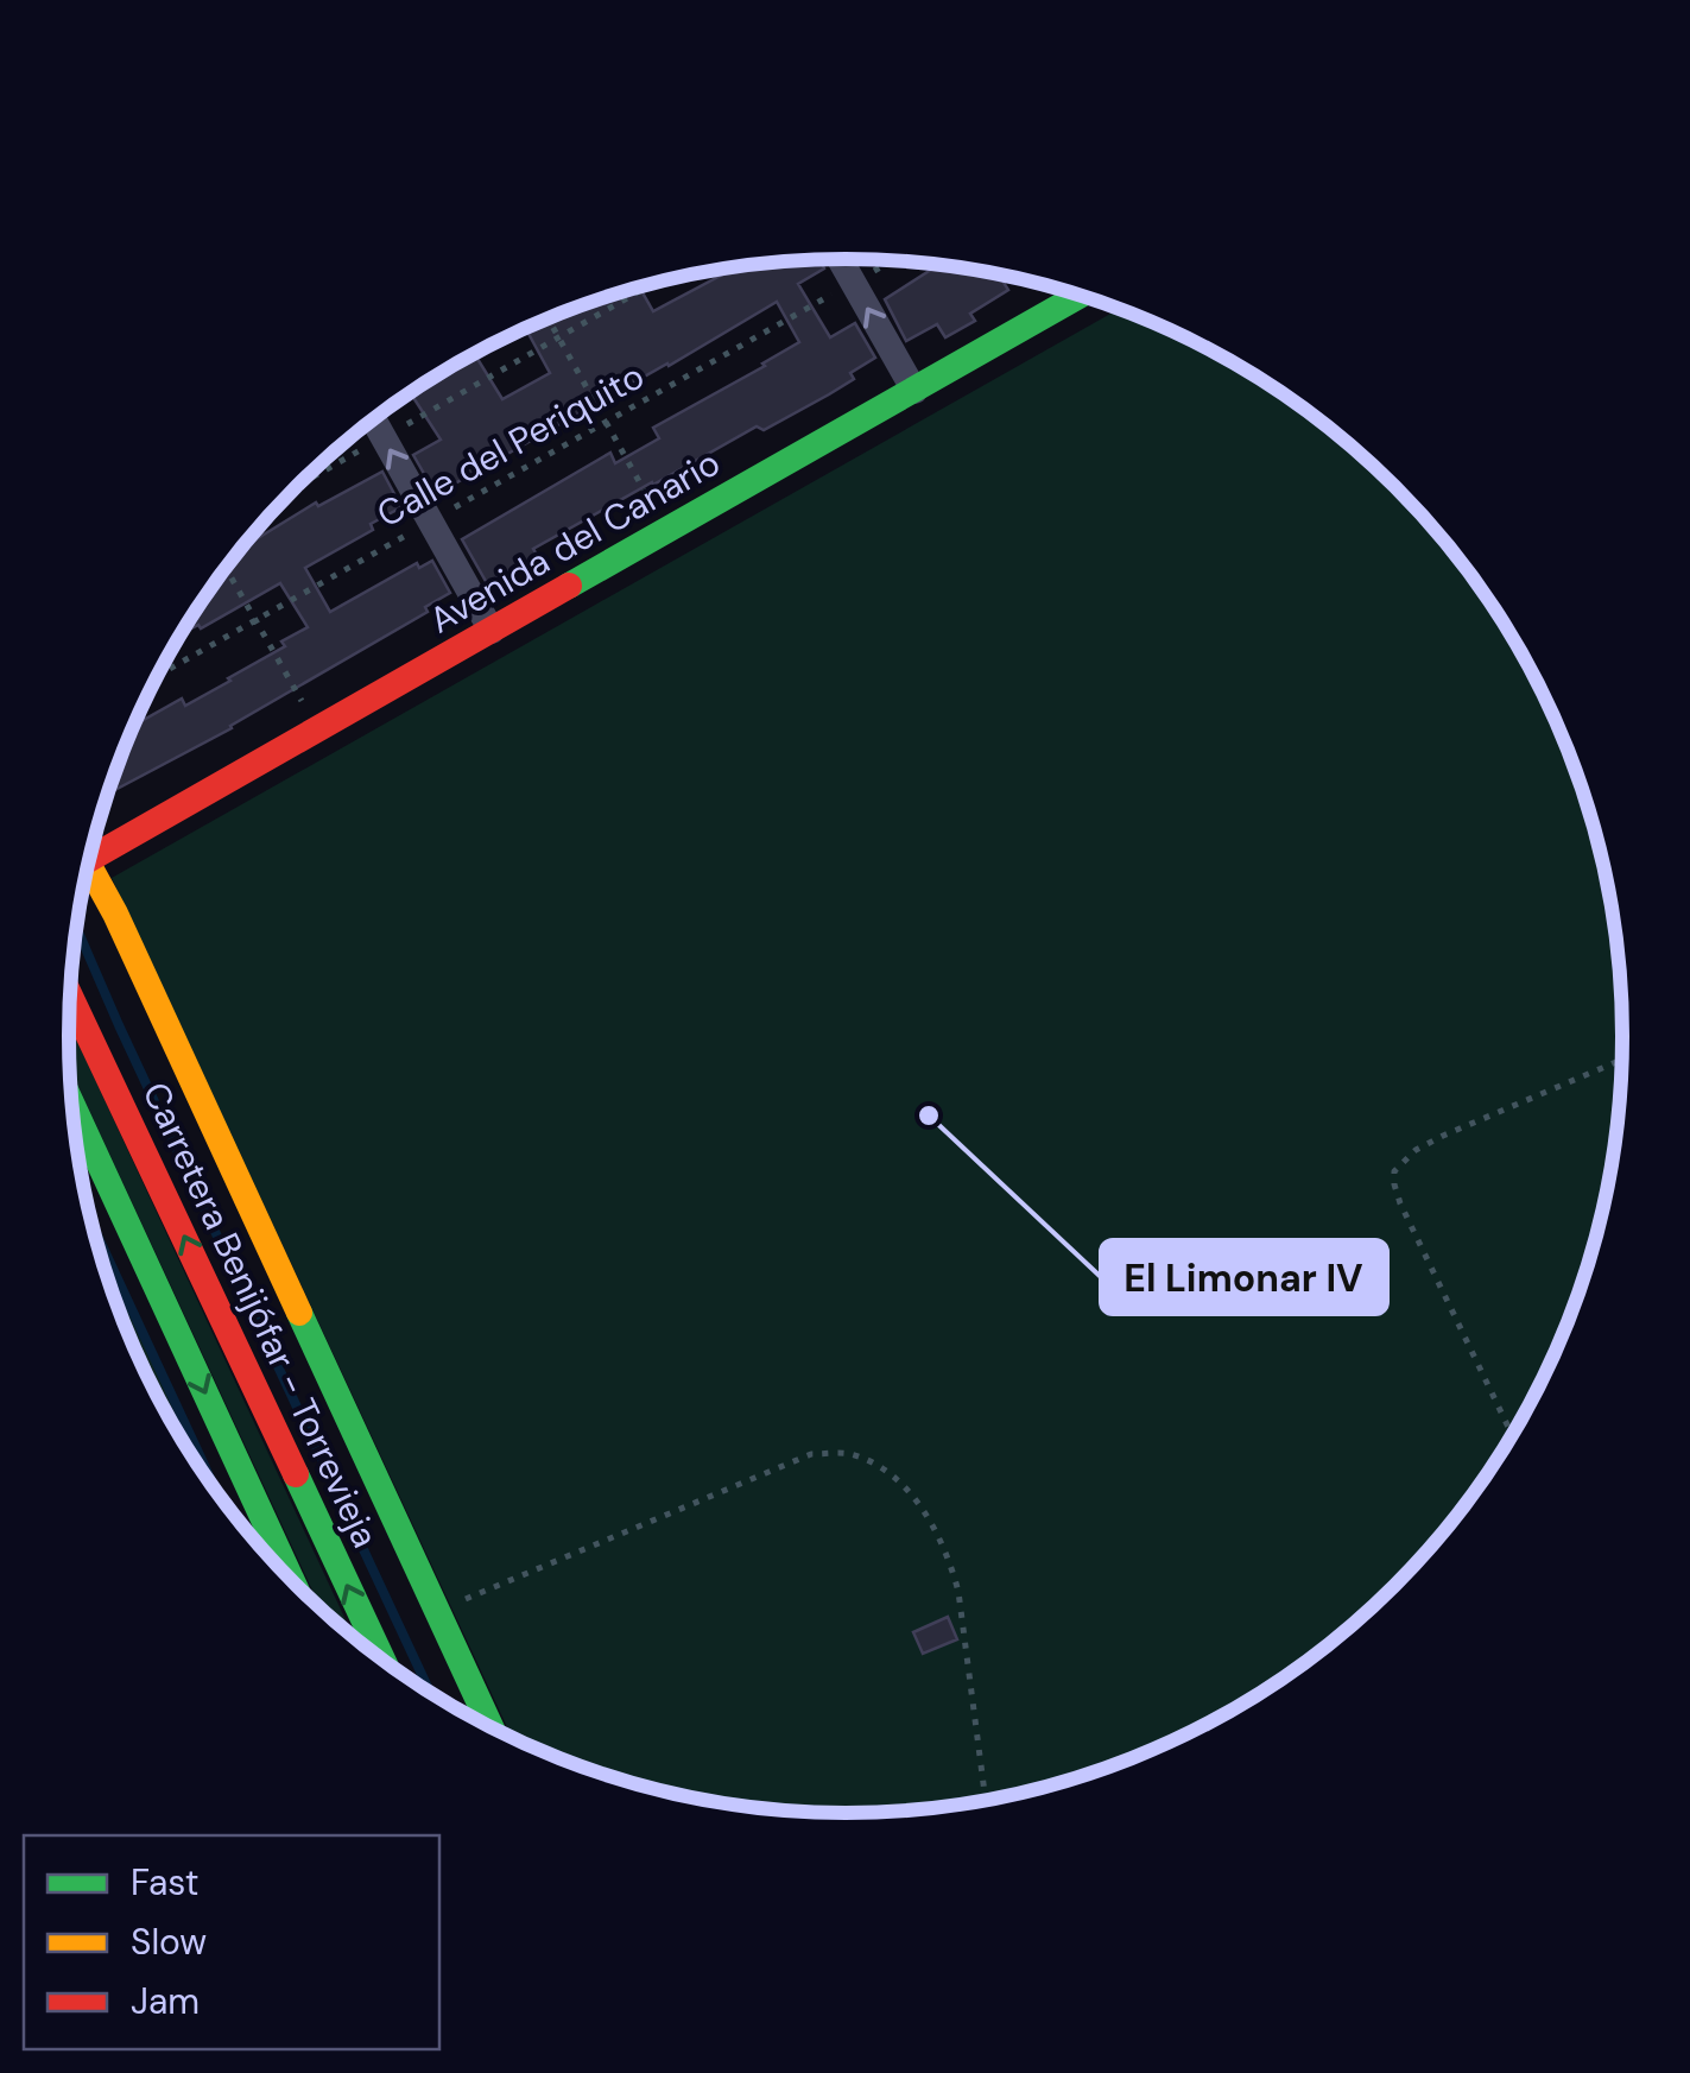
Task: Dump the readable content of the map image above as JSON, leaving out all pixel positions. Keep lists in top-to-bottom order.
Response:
{
  "streets": {
    "street": ["Avenida del Canario", "Carretera Benijófar - Torrevieja"],
    "path": ["Calle del Periquito"]
  },
  "places": ["El Limonar IV"],
  "legend": ["Fast", "Slow", "Jam"]
}
